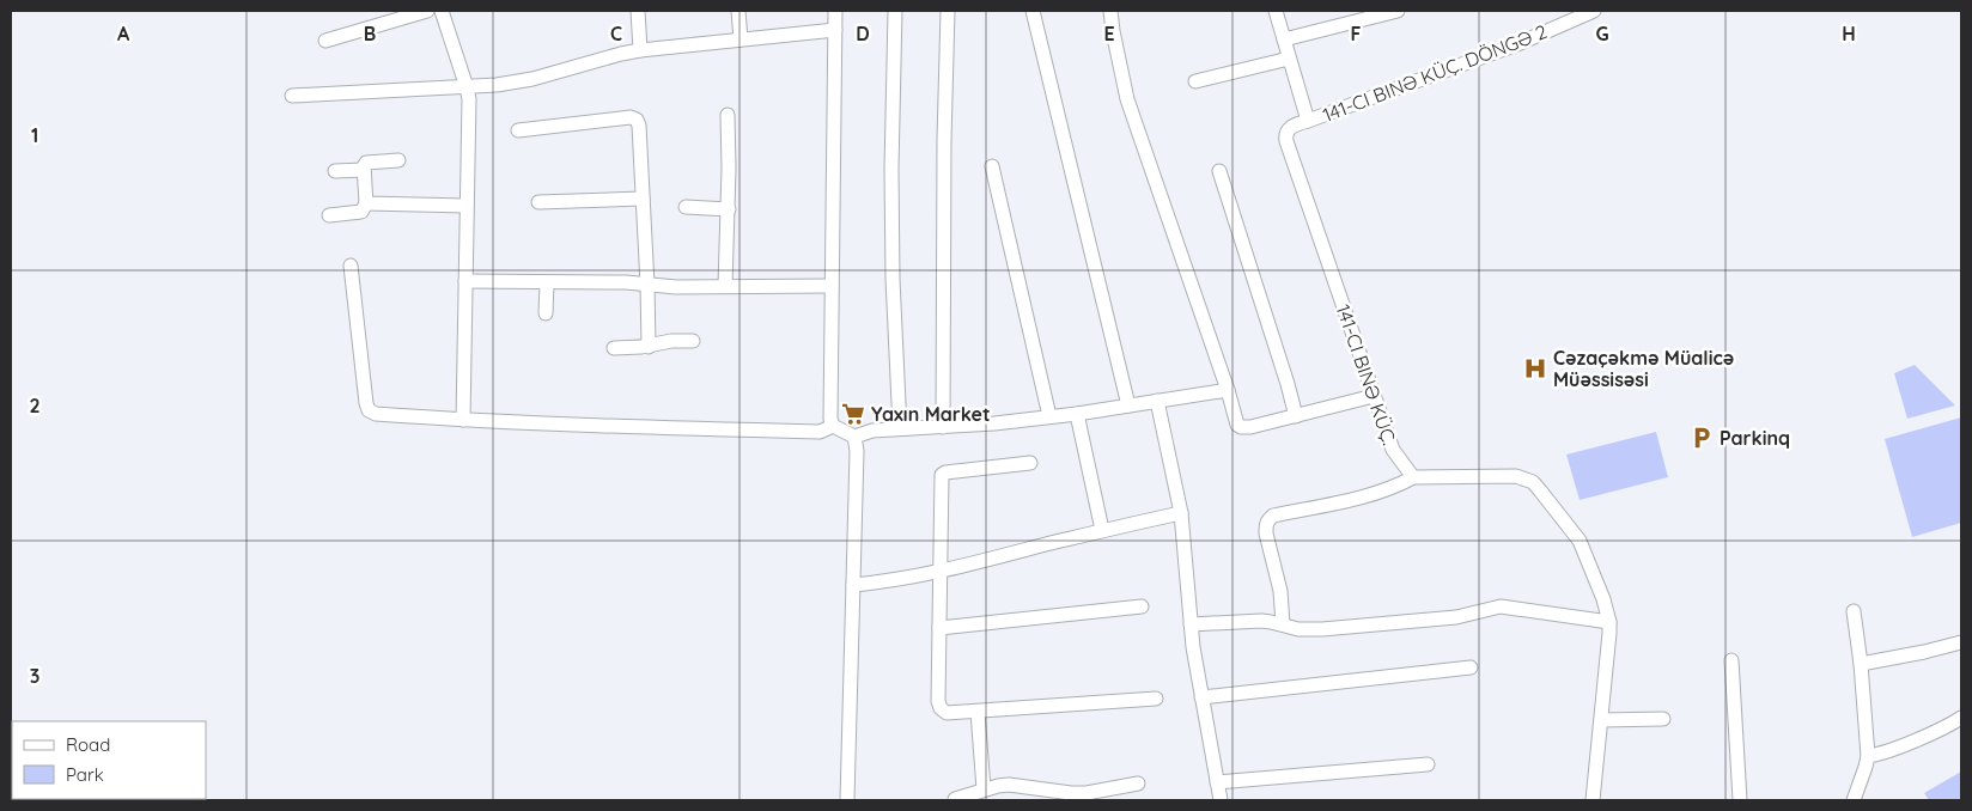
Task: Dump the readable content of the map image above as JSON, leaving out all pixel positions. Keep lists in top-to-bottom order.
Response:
{
  "streets": {
    "street": ["141-CI BINƏ KÜÇ. DÖNGƏ 2", "141-CI BINƏ KÜÇ."]
  },
  "crossings": [
    ["141-CI BINƏ KÜÇ. DÖNGƏ 2", "141-CI BINƏ KÜÇ."]
  ],
  "places": {
    "hospital": ["Cəzaçəkmə Müalicə Müəssisəsi"],
    "supermarket": ["Yaxın Market"],
    "parking": ["Parkinq"]
  },
  "legend": ["Road", "Park"],
  "grid": {
    "columns": [
      "A",
      "B",
      "C",
      "D",
      "E",
      "F",
      "G",
      "H"
    ],
    "rows": ["1", "2", "3"]
  }
}
